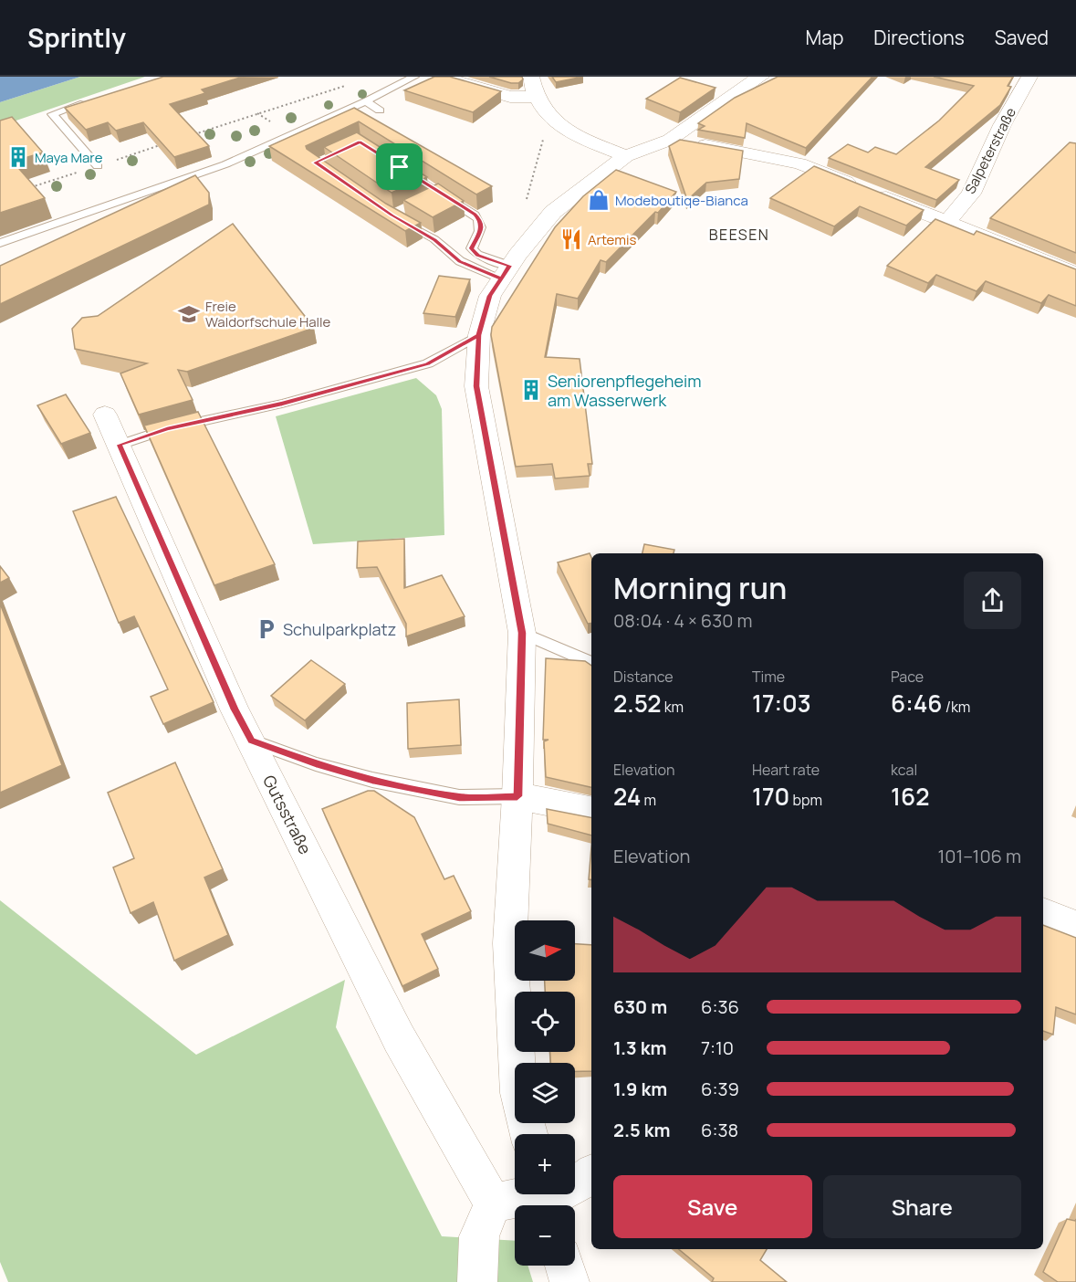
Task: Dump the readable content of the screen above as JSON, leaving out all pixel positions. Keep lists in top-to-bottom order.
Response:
{
  "streets": {
    "street": ["Salpeterstraße", "Gutsstraße"]
  },
  "districts": ["BEESEN"],
  "places": {
    "building": ["Maya Mare", "Seniorenpflegeheim am Wasserwerk"],
    "shop": ["Modeboutiqe-Bianca"],
    "restaurant": ["Artemis"],
    "school or university": ["Freie Waldorfschule Halle"],
    "parking": ["Schulparkplatz"]
  },
  "north": "right",
  "page": {
    "header": "Sprintly",
    "nav": ["Map", "Directions", "Saved"],
    "heading": ["Morning run", "08:04 · 4 × 630 m"],
    "stats": [
      ["Distance", "2.52 km"],
      ["Time", "17:03"],
      ["Pace", "6:46 /km"],
      ["Elevation", "24 m"],
      ["Heart rate", "170 bpm"],
      ["kcal", "162"]
    ],
    "chart": ["Elevation", "101–106 m"],
    "map_buttons": ["+", "−"],
    "list": [
      {
        "name": "630 m",
        "note": "6:36"
      },
      {
        "name": "1.3 km",
        "note": "7:10"
      },
      {
        "name": "1.9 km",
        "note": "6:39"
      },
      {
        "name": "2.5 km",
        "note": "6:38"
      }
    ],
    "buttons": ["Save", "Share"]
  }
}
